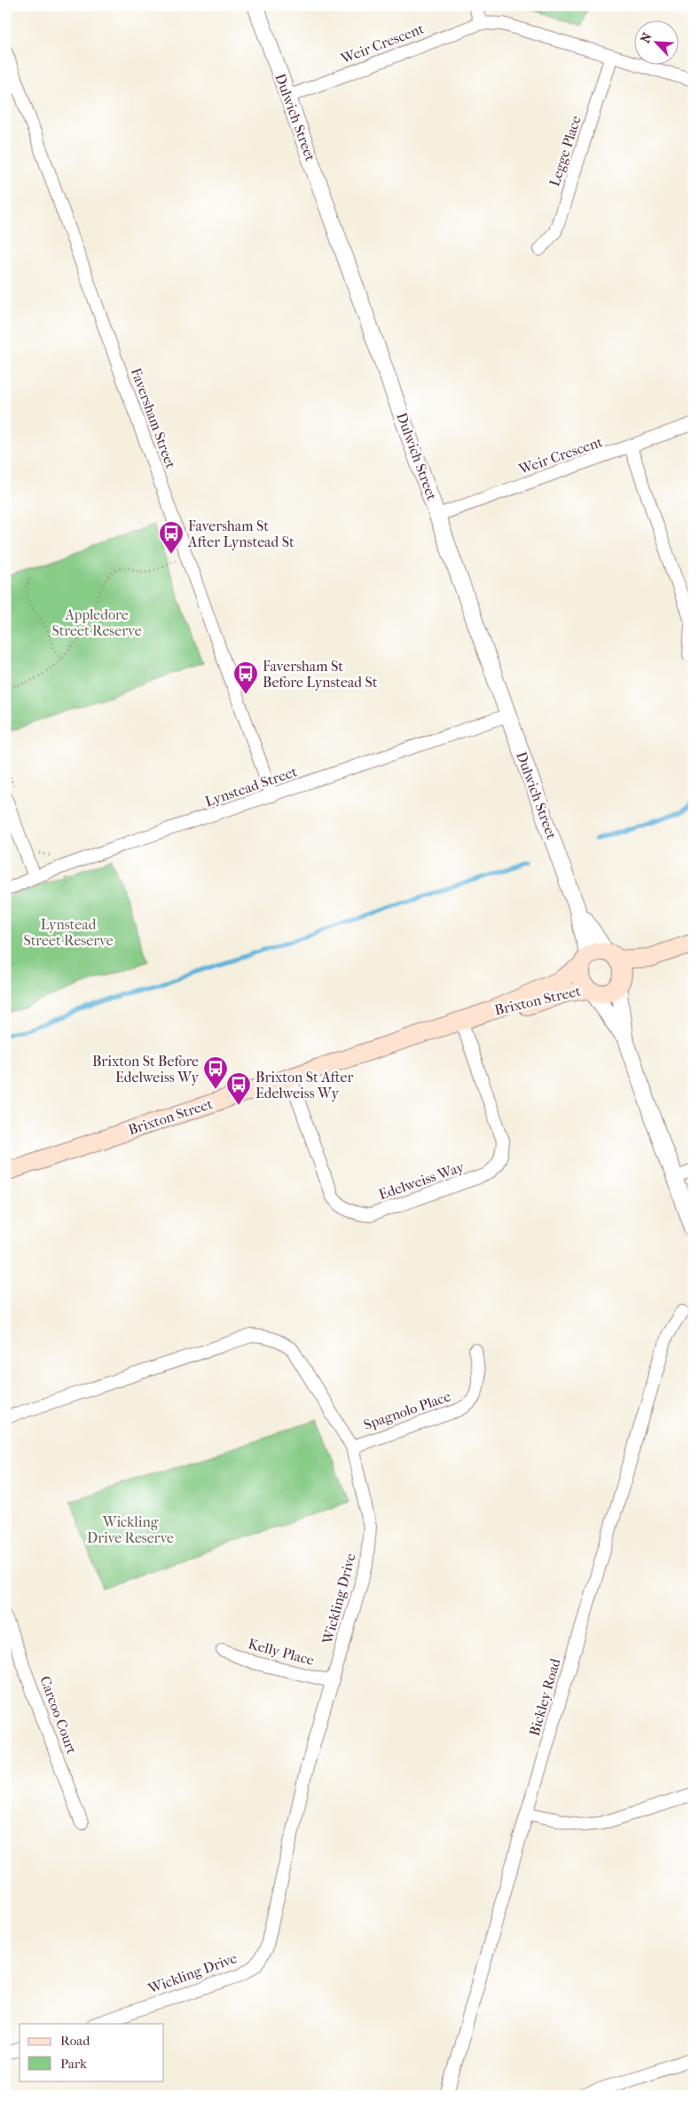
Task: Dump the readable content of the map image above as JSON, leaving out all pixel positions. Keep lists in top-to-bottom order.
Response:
{
  "streets": {
    "main road": ["Brixton Street"],
    "street": [
      "Weir Crescent",
      "Dulwich Street",
      "Legge Place",
      "Faversham Street",
      "Lynstead Street",
      "Edelweiss Way",
      "Spagnolo Place",
      "Wickling Drive",
      "Kelly Place",
      "Bickley Road",
      "Carcoo Court"
    ]
  },
  "crossings": [
    ["Weir Crescent", "Dulwich Street"],
    ["Weir Crescent", "Legge Place"],
    ["Dulwich Street", "Lynstead Street"],
    ["Dulwich Street", "Brixton Street"],
    ["Faversham Street", "Lynstead Street"],
    ["Brixton Street", "Edelweiss Way"],
    ["Spagnolo Place", "Wickling Drive"],
    ["Wickling Drive", "Kelly Place"]
  ],
  "parks": ["Appledore Street Reserve", "Lynstead Street Reserve", "Wickling Drive Reserve"],
  "places": {
    "bus stop": [
      "Faversham St After Lynstead St",
      "Faversham St Before Lynstead St",
      "Brixton St Before Edelweiss Wy",
      "Brixton St After Edelweiss Wy"
    ]
  },
  "legend": ["Road", "Park"],
  "north": "top left"
}
